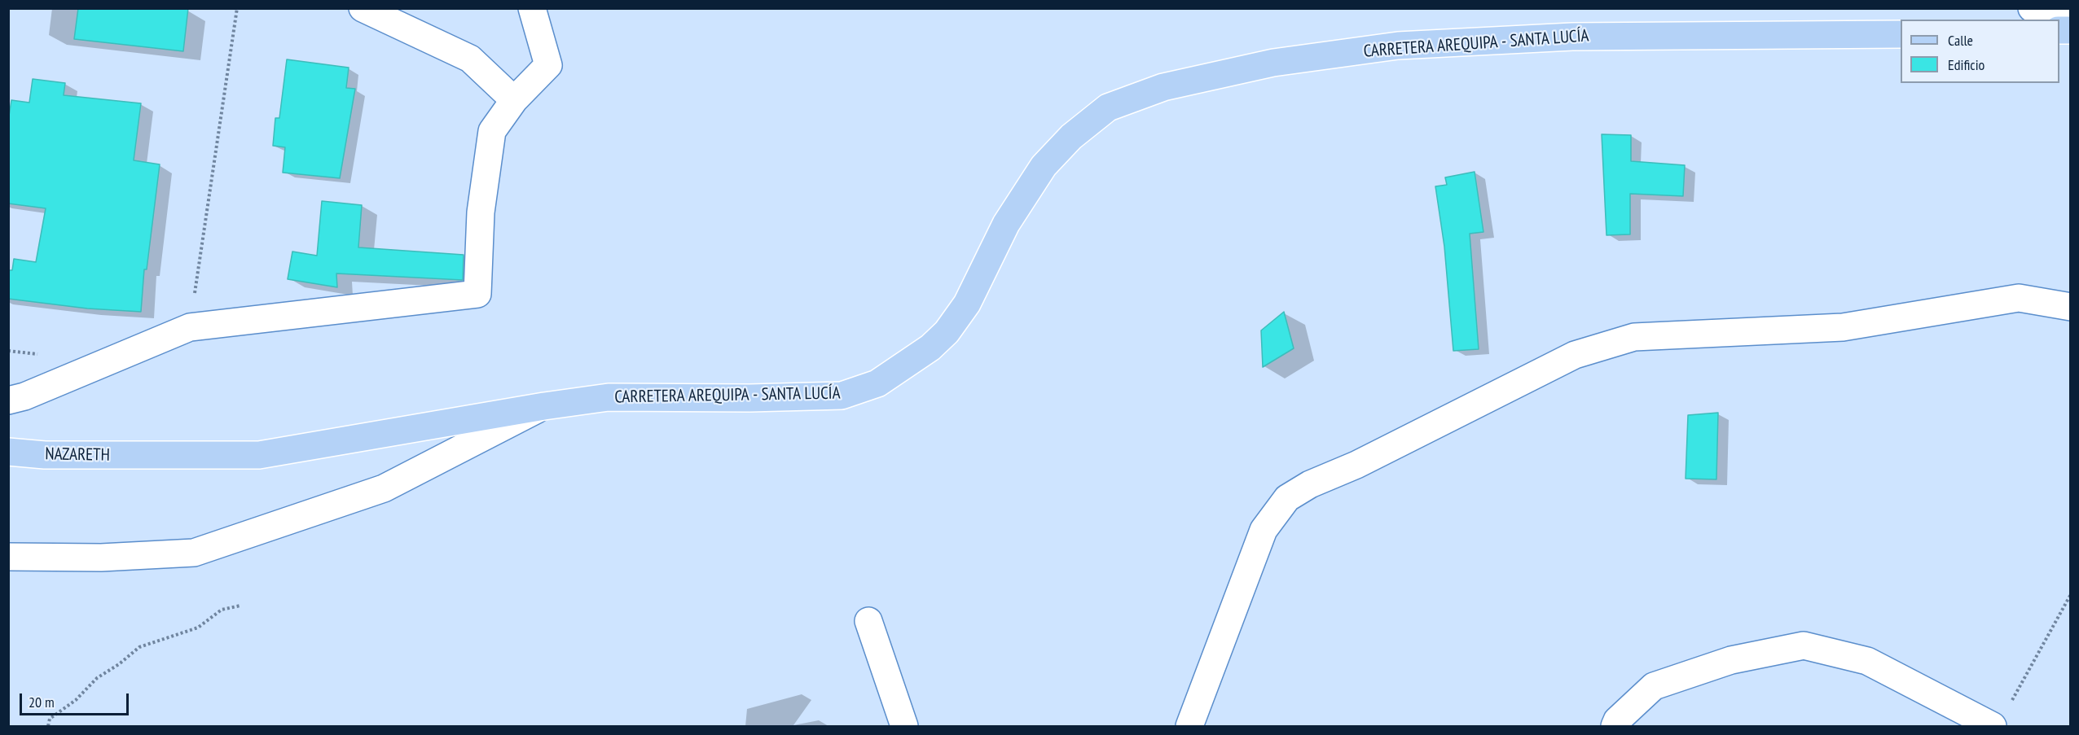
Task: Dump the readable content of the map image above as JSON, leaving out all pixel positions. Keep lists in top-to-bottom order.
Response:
{
  "streets": {
    "main road": ["CARRETERA AREQUIPA - SANTA LUCÍA", "NAZARETH"]
  },
  "crossings": [
    ["CARRETERA AREQUIPA - SANTA LUCÍA", "NAZARETH"]
  ],
  "legend": ["Calle", "Edificio"],
  "scale_bar": "20 m"
}
